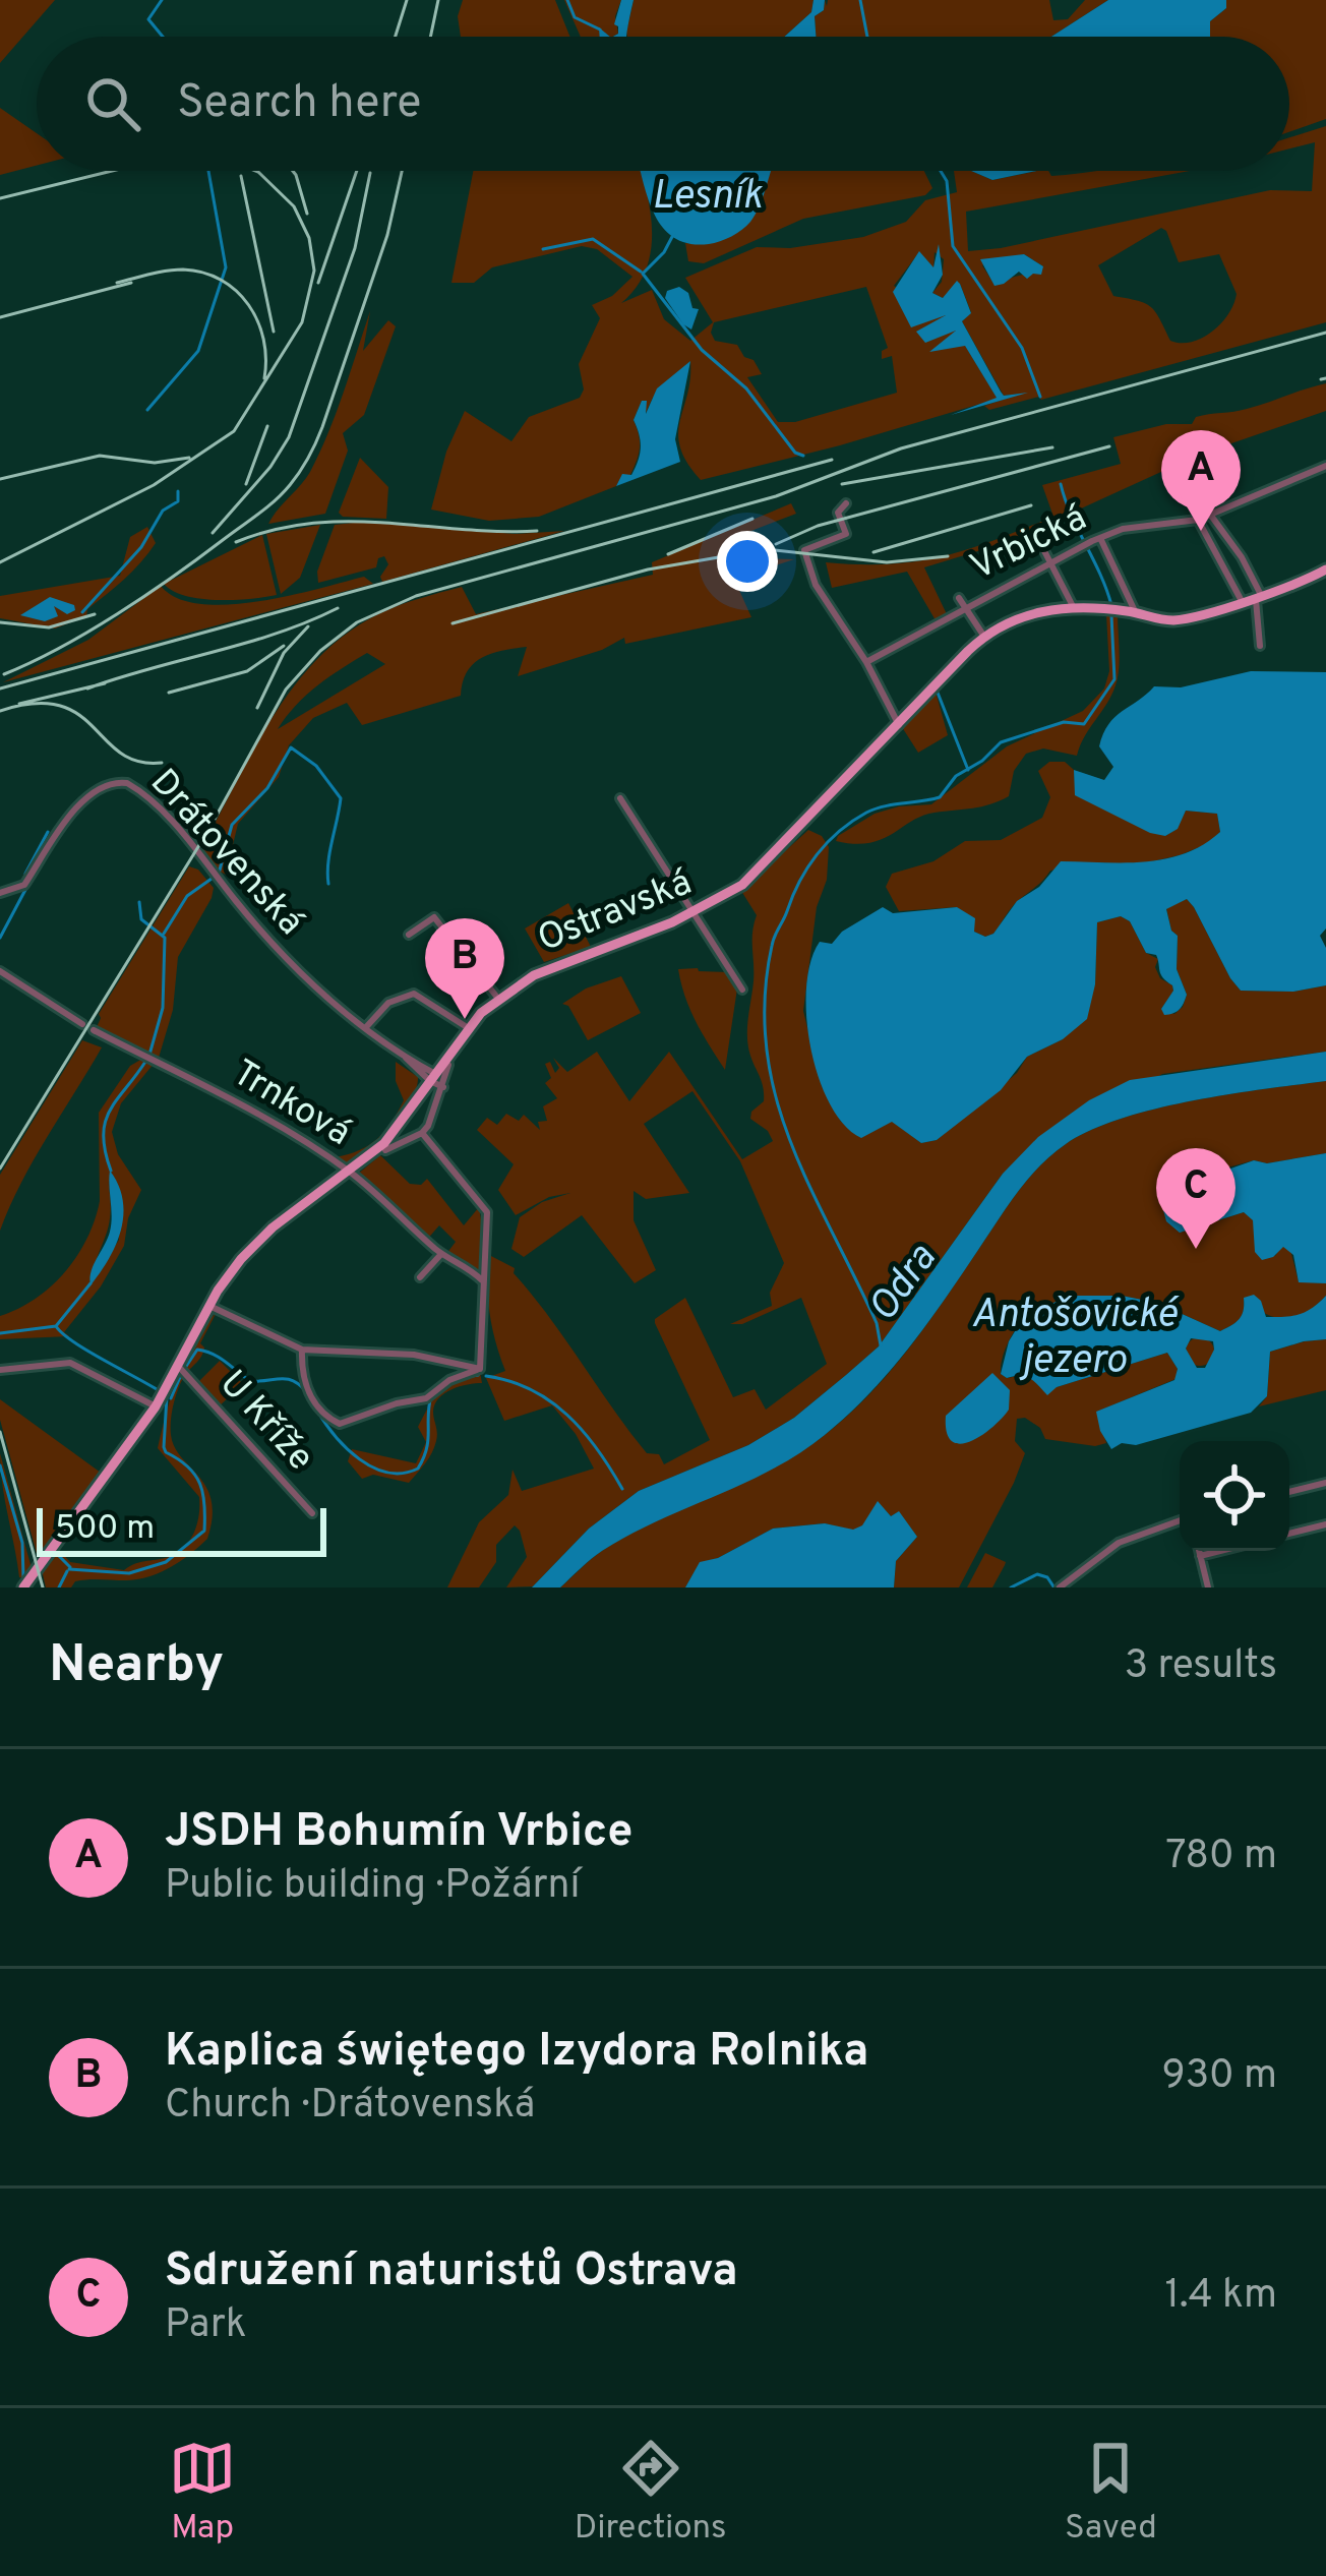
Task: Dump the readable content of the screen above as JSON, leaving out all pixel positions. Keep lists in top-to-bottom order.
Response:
{
  "streets": {
    "main road": ["Ostravská"],
    "street": [
      "Vrbická",
      "Drátovenská",
      "Trnková",
      "U Kříže"
    ]
  },
  "crossings": [
    ["Drátovenská", "Ostravská"],
    ["Ostravská", "Trnková"],
    ["Ostravská", "U Kříže"]
  ],
  "water": ["Lesník", "Odra", "Antošovické jezero"],
  "scale_bar": "500 m",
  "page": {
    "search": "Search here",
    "pins": ["A", "B", "C"],
    "scale": "500 m",
    "heading": ["Nearby", "3 results"],
    "list": [
      {
        "mark": "A",
        "name": "JSDH Bohumín Vrbice",
        "note": "Public building · Požární",
        "value": "780 m"
      },
      {
        "mark": "B",
        "name": "Kaplica świętego Izydora Rolnika",
        "note": "Church · Drátovenská",
        "value": "930 m"
      },
      {
        "mark": "C",
        "name": "Sdružení naturistů Ostrava",
        "note": "Park",
        "value": "1.4 km"
      }
    ],
    "nav": ["Map", "Directions", "Saved"]
  }
}
